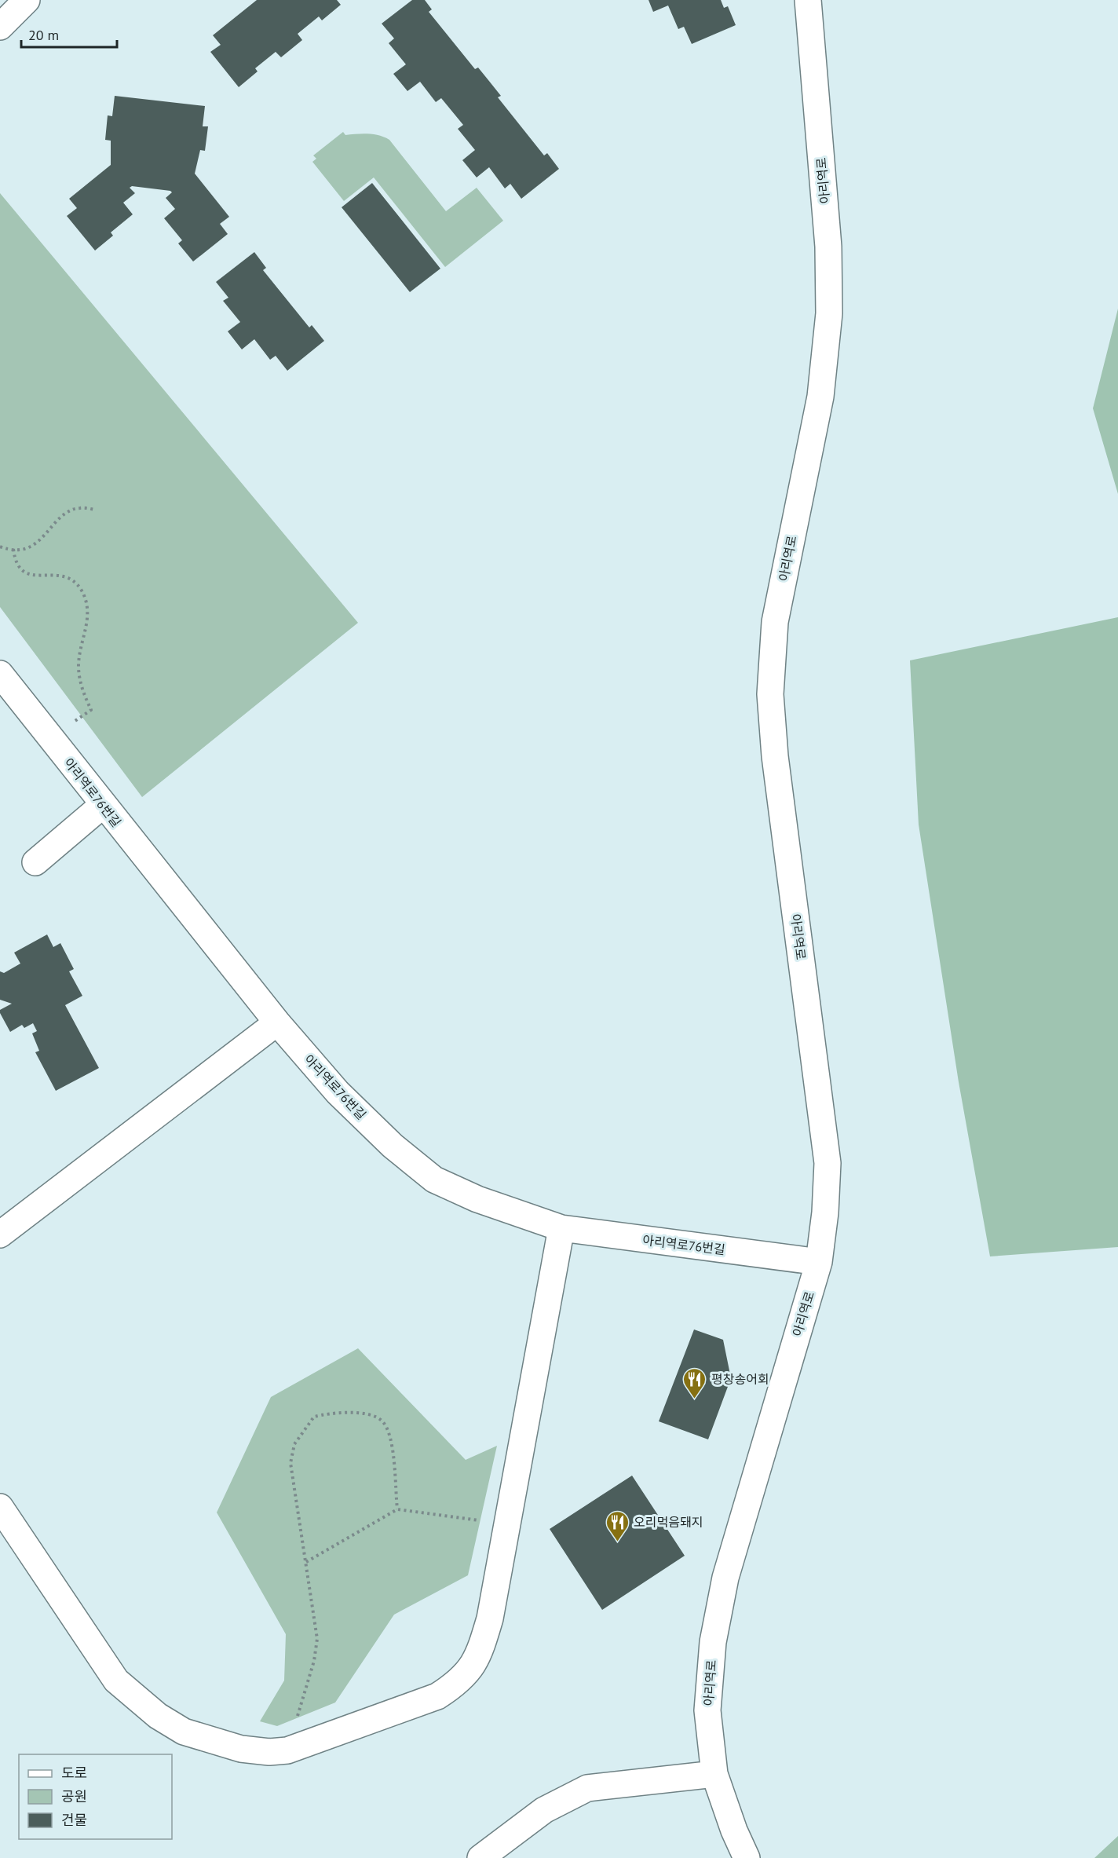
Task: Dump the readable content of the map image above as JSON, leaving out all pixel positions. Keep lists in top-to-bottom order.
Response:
{
  "streets": {
    "street": ["아리역로", "아리역로76번길"]
  },
  "crossings": [
    ["아리역로", "아리역로76번길"]
  ],
  "places": {
    "restaurant": ["평창송어회", "오리먹음돼지"]
  },
  "legend": ["도로", "공원", "건물"],
  "scale_bar": "20 m"
}
